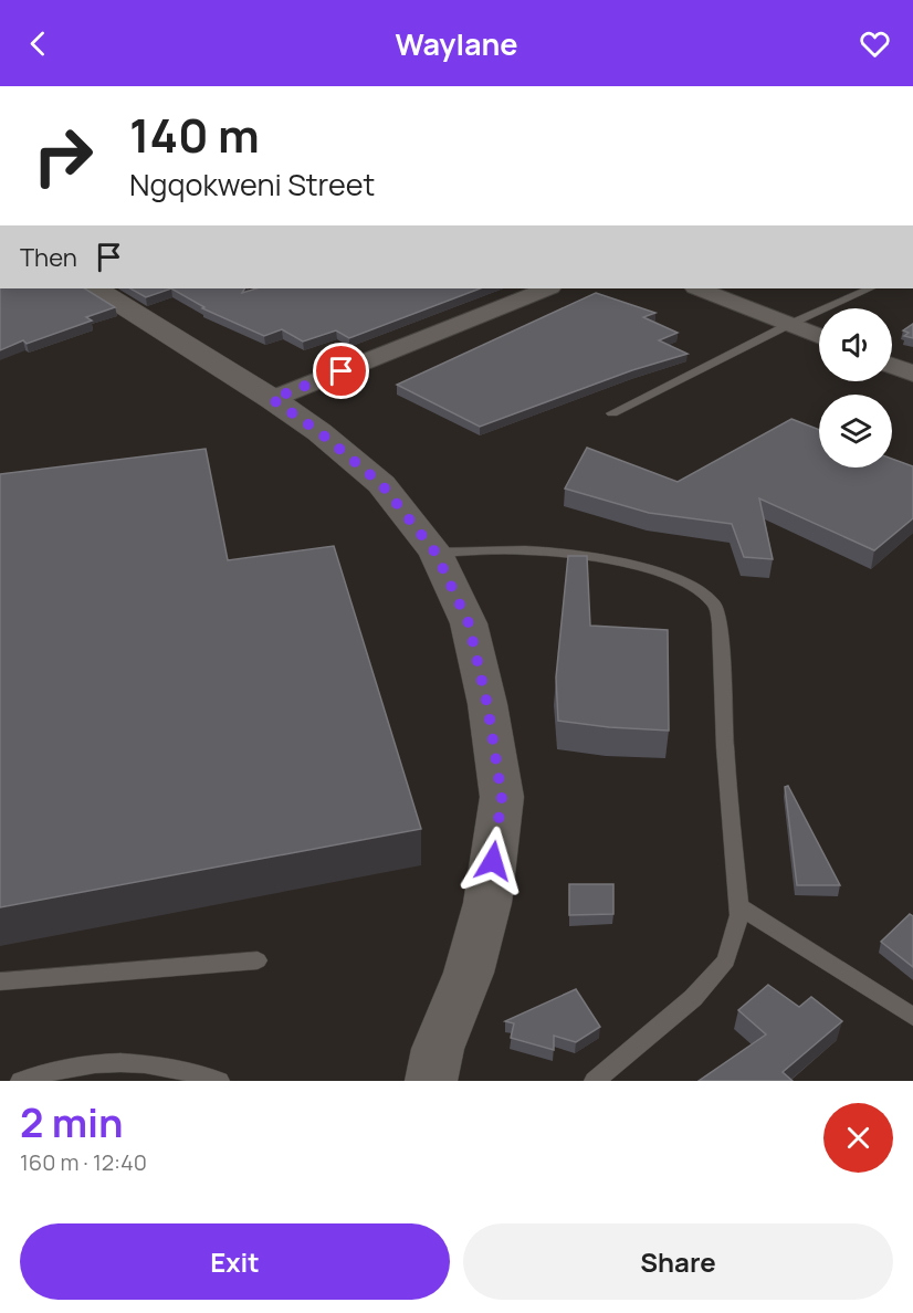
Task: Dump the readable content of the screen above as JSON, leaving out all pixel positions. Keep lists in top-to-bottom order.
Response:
{
  "page": {
    "header": "Waylane",
    "turn": ["140 m", "Ngqokweni Street"],
    "then": "Then",
    "heading": ["2 min", "160 m · 12:40"],
    "buttons": ["Exit", "Share"]
  }
}
